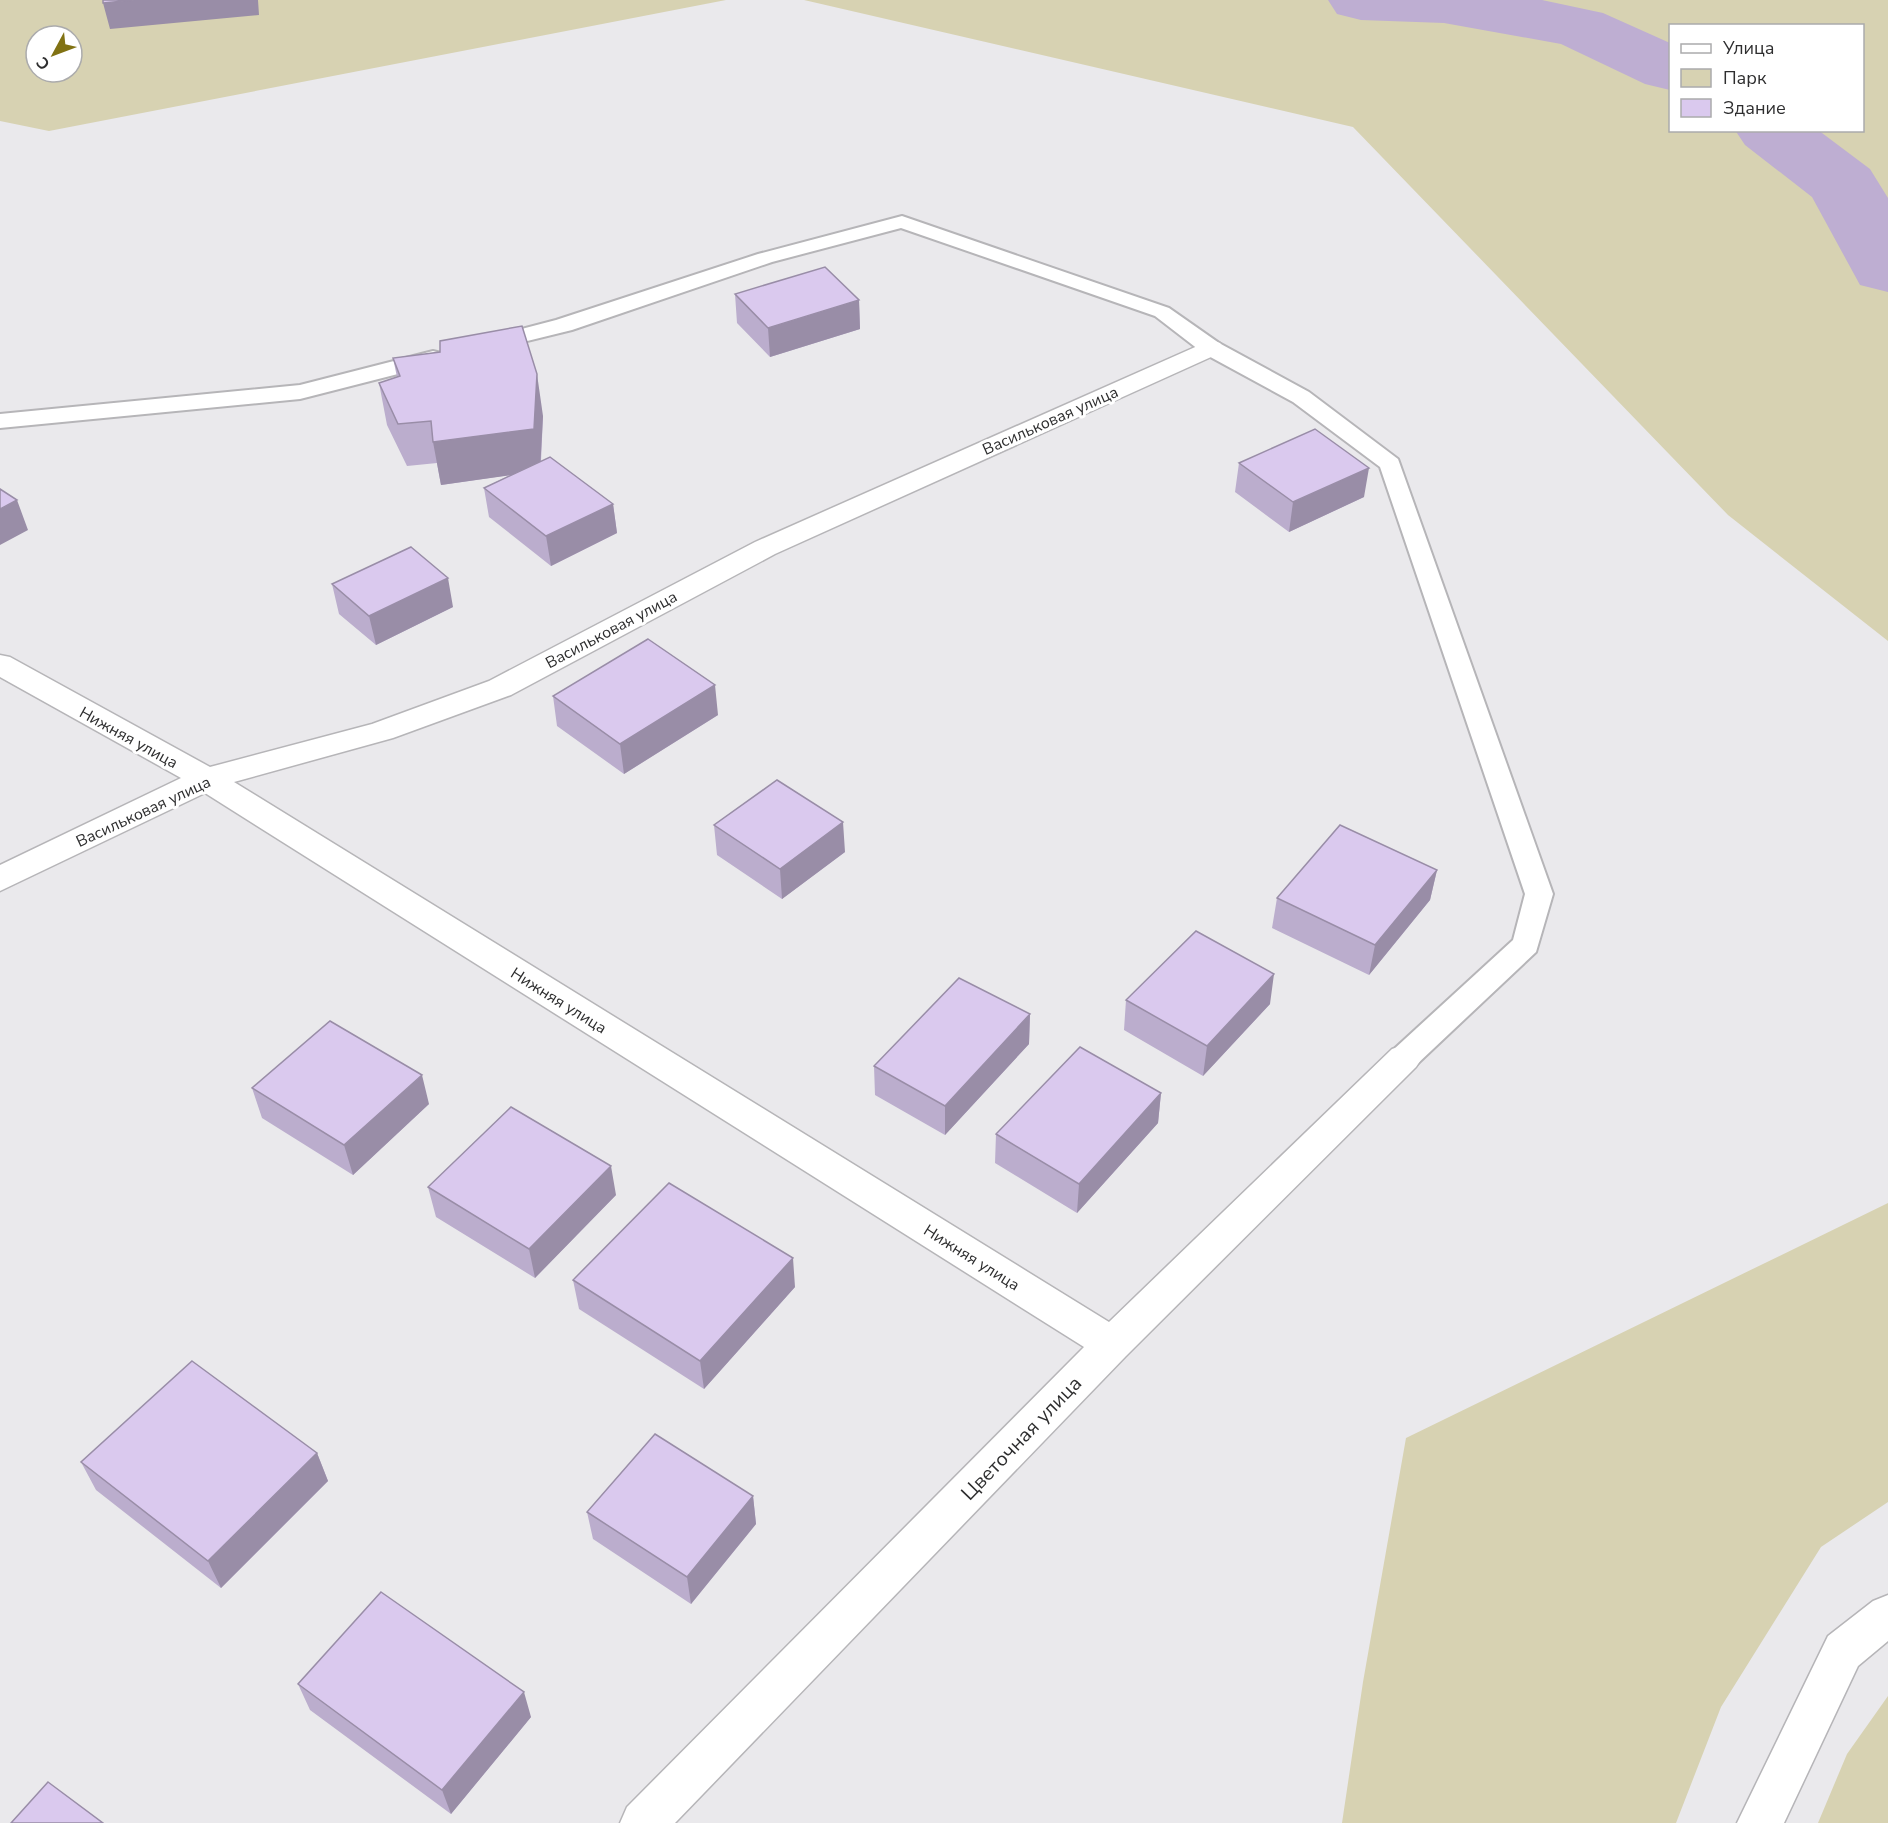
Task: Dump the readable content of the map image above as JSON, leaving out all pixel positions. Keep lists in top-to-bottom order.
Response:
{
  "streets": {
    "street": ["Васильковая улица", "Нижняя улица", "Цветочная улица"]
  },
  "crossings": [
    ["Васильковая улица", "Нижняя улица"],
    ["Нижняя улица", "Цветочная улица"]
  ],
  "legend": ["Улица", "Парк", "Здание"],
  "north": "bottom left"
}
